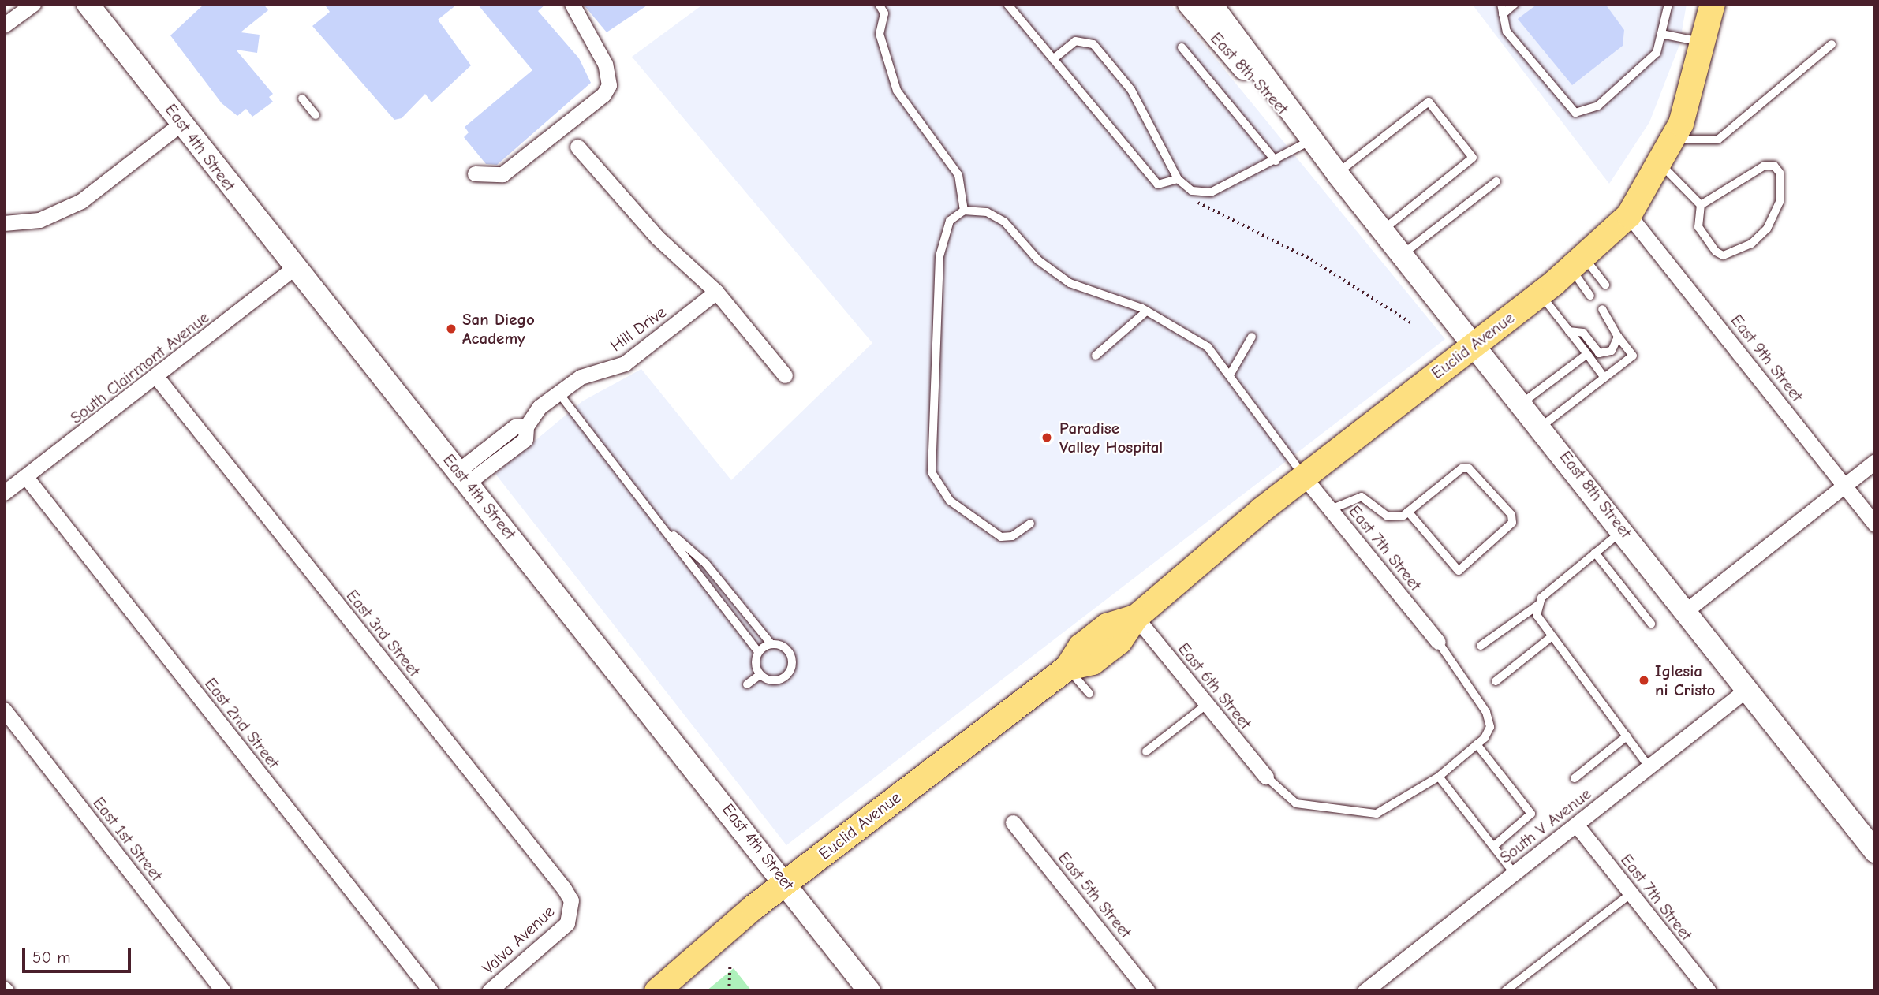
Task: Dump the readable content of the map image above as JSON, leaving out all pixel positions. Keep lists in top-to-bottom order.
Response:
{
  "streets": {
    "main road": ["East 8th Street", "East 4th Street", "Euclid Avenue"],
    "street": [
      "Hill Drive",
      "East 9th Street",
      "South Clairmont Avenue",
      "East 7th Street",
      "East 3rd Street",
      "East 6th Street",
      "East 2nd Street",
      "South V Avenue",
      "East 1st Street",
      "East 5th Street",
      "Valva Avenue"
    ]
  },
  "crossings": [
    ["East 8th Street", "Euclid Avenue"],
    ["East 8th Street", "South V Avenue"],
    ["East 4th Street", "Hill Drive"],
    ["East 4th Street", "Euclid Avenue"],
    ["East 4th Street", "South Clairmont Avenue"],
    ["Euclid Avenue", "East 9th Street"],
    ["Euclid Avenue", "East 7th Street"],
    ["Euclid Avenue", "East 6th Street"],
    ["South Clairmont Avenue", "East 3rd Street"],
    ["South Clairmont Avenue", "East 2nd Street"],
    ["East 7th Street", "South V Avenue"],
    ["East 3rd Street", "Valva Avenue"]
  ],
  "places": ["San Diego Academy", "Paradise Valley Hospital", "Iglesia ni Cristo"],
  "scale_bar": "50 m"
}
